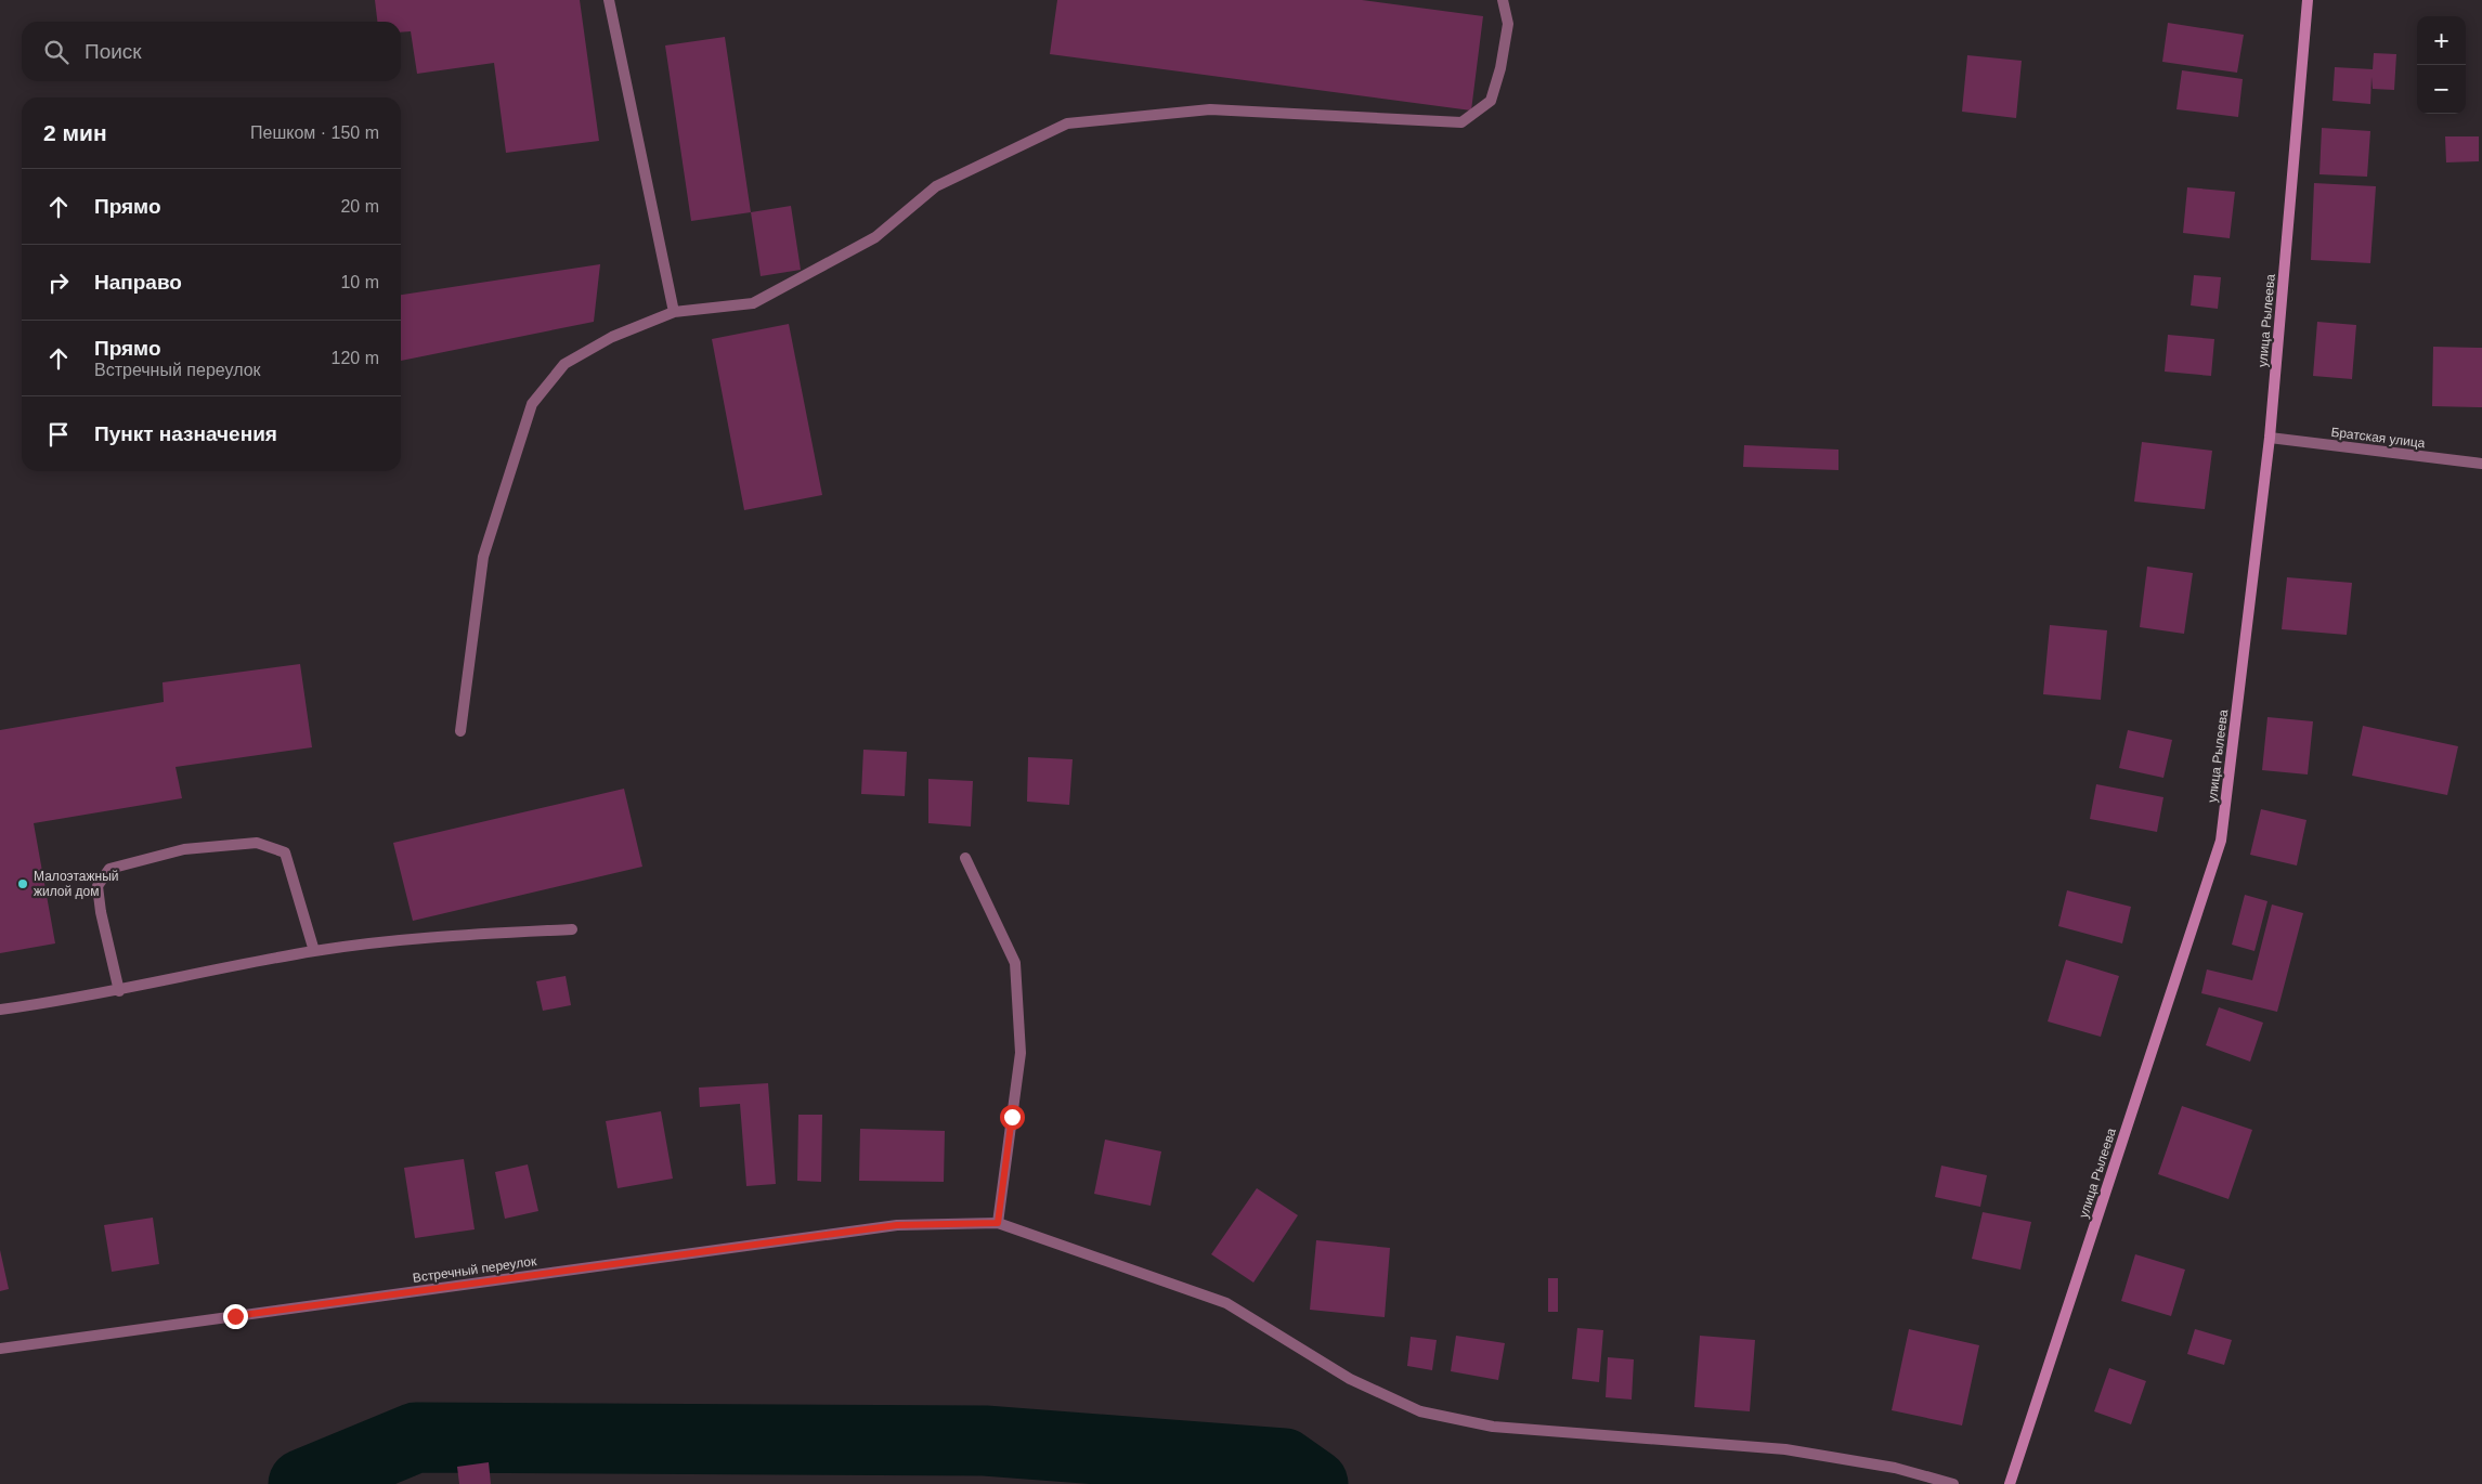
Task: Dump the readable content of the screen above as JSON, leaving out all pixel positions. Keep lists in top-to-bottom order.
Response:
{
  "streets": {
    "street": ["улица Рылеева", "Братская улица", "Встречный переулок"]
  },
  "crossings": [
    ["улица Рылеева", "Братская улица"]
  ],
  "places": ["Малоэтажный жилой дом"],
  "page": {
    "map_buttons": ["+", "−"],
    "search": "Поиск",
    "heading": ["2 мин", "Пешком · 150 m"],
    "list": [
      ["Прямо", "20 m"],
      ["Направо", "10 m"],
      ["Прямо", "Встречный переулок", "120 m"],
      "Пункт назначения"
    ]
  }
}
